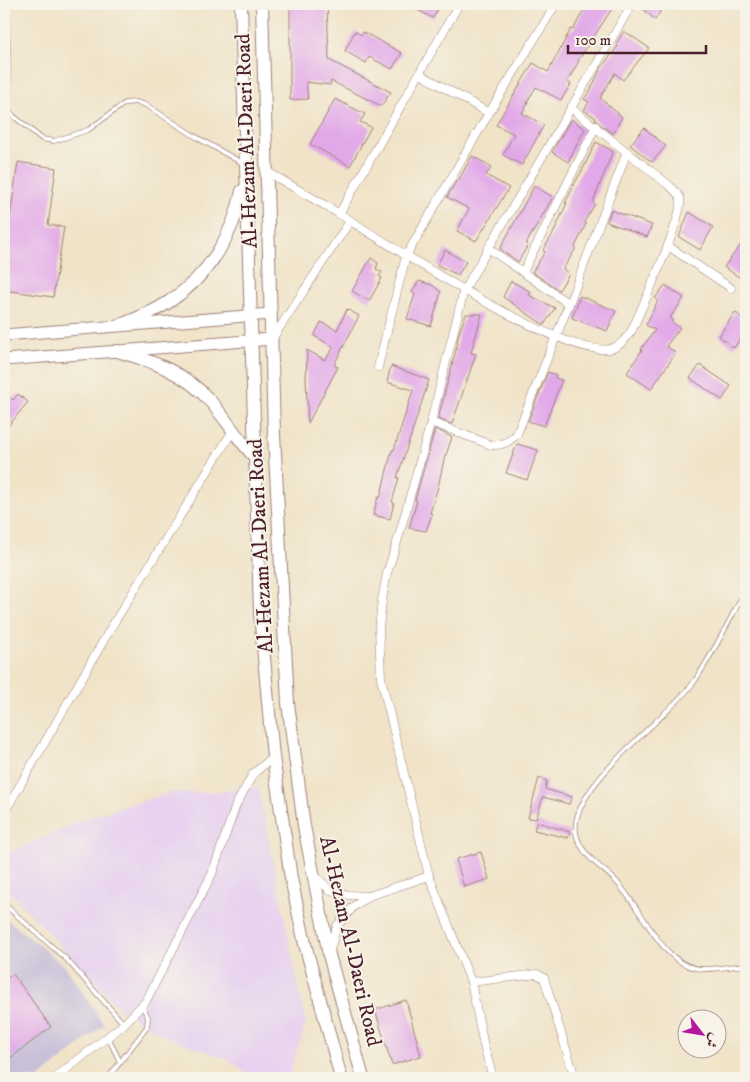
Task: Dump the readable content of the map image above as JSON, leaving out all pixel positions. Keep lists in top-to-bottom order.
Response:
{
  "streets": {
    "main road": ["Al-Hezam Al-Daeri Road"]
  },
  "scale_bar": "100 m",
  "north": "bottom right"
}
